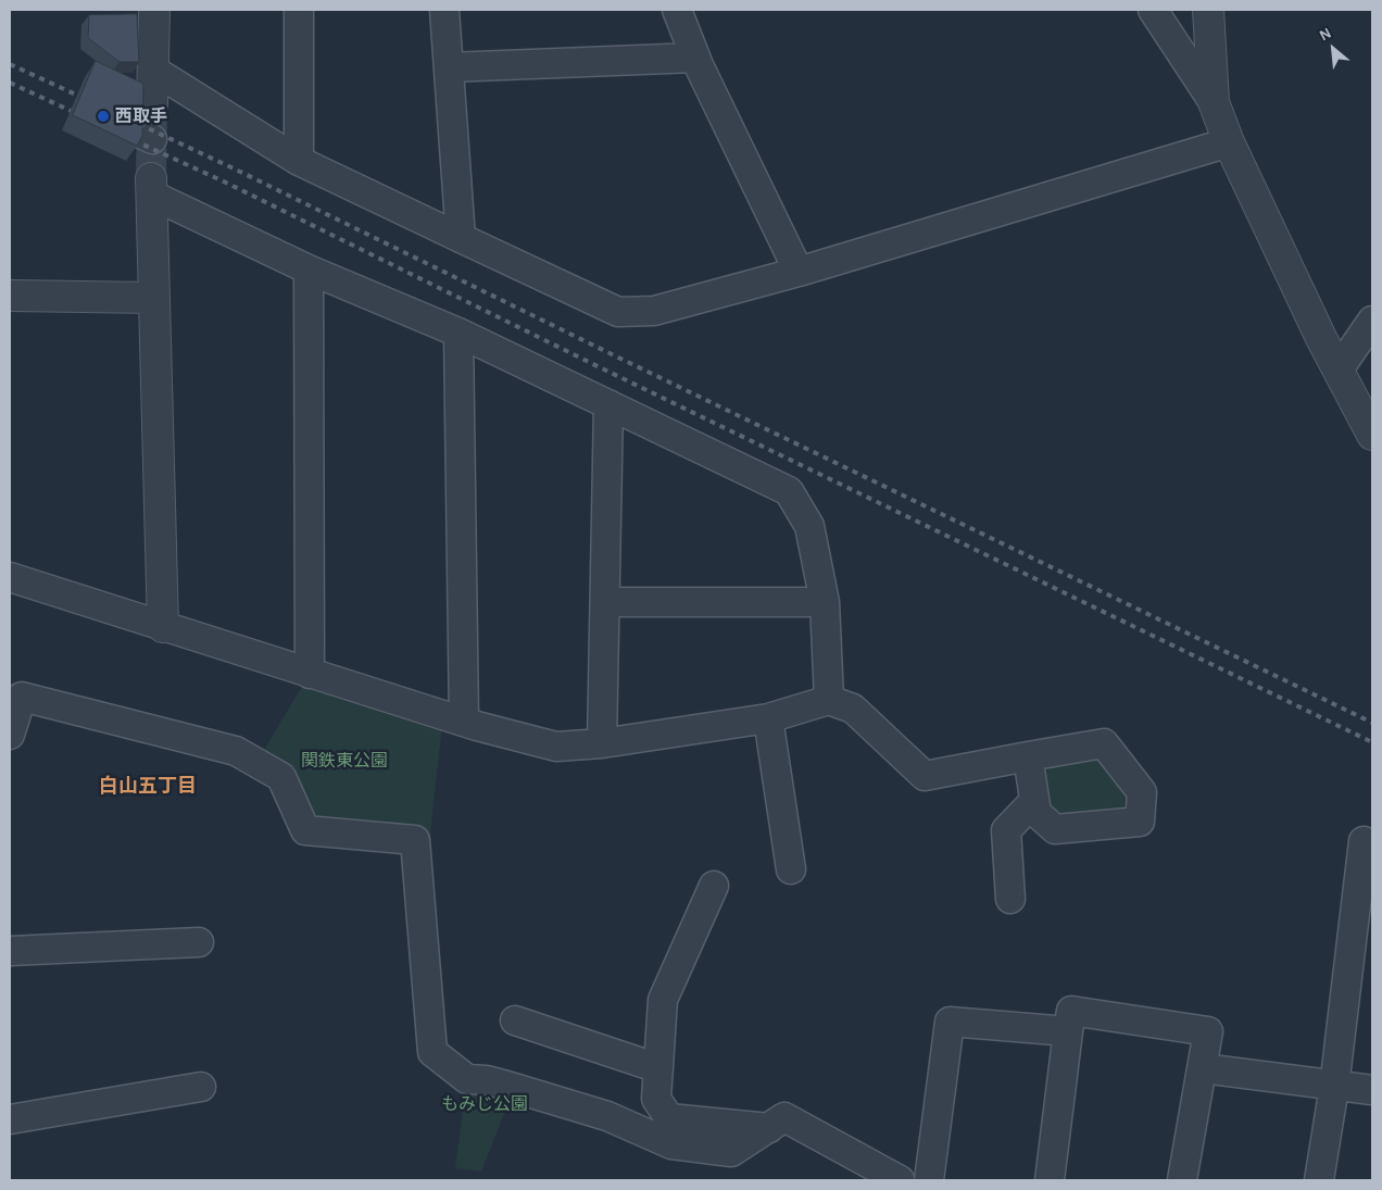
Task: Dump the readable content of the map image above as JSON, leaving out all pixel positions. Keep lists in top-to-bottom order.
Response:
{
  "districts": ["白山五丁目"],
  "parks": ["関鉄東公園", "もみじ公園"],
  "places": ["西取手"],
  "north": "top left"
}
